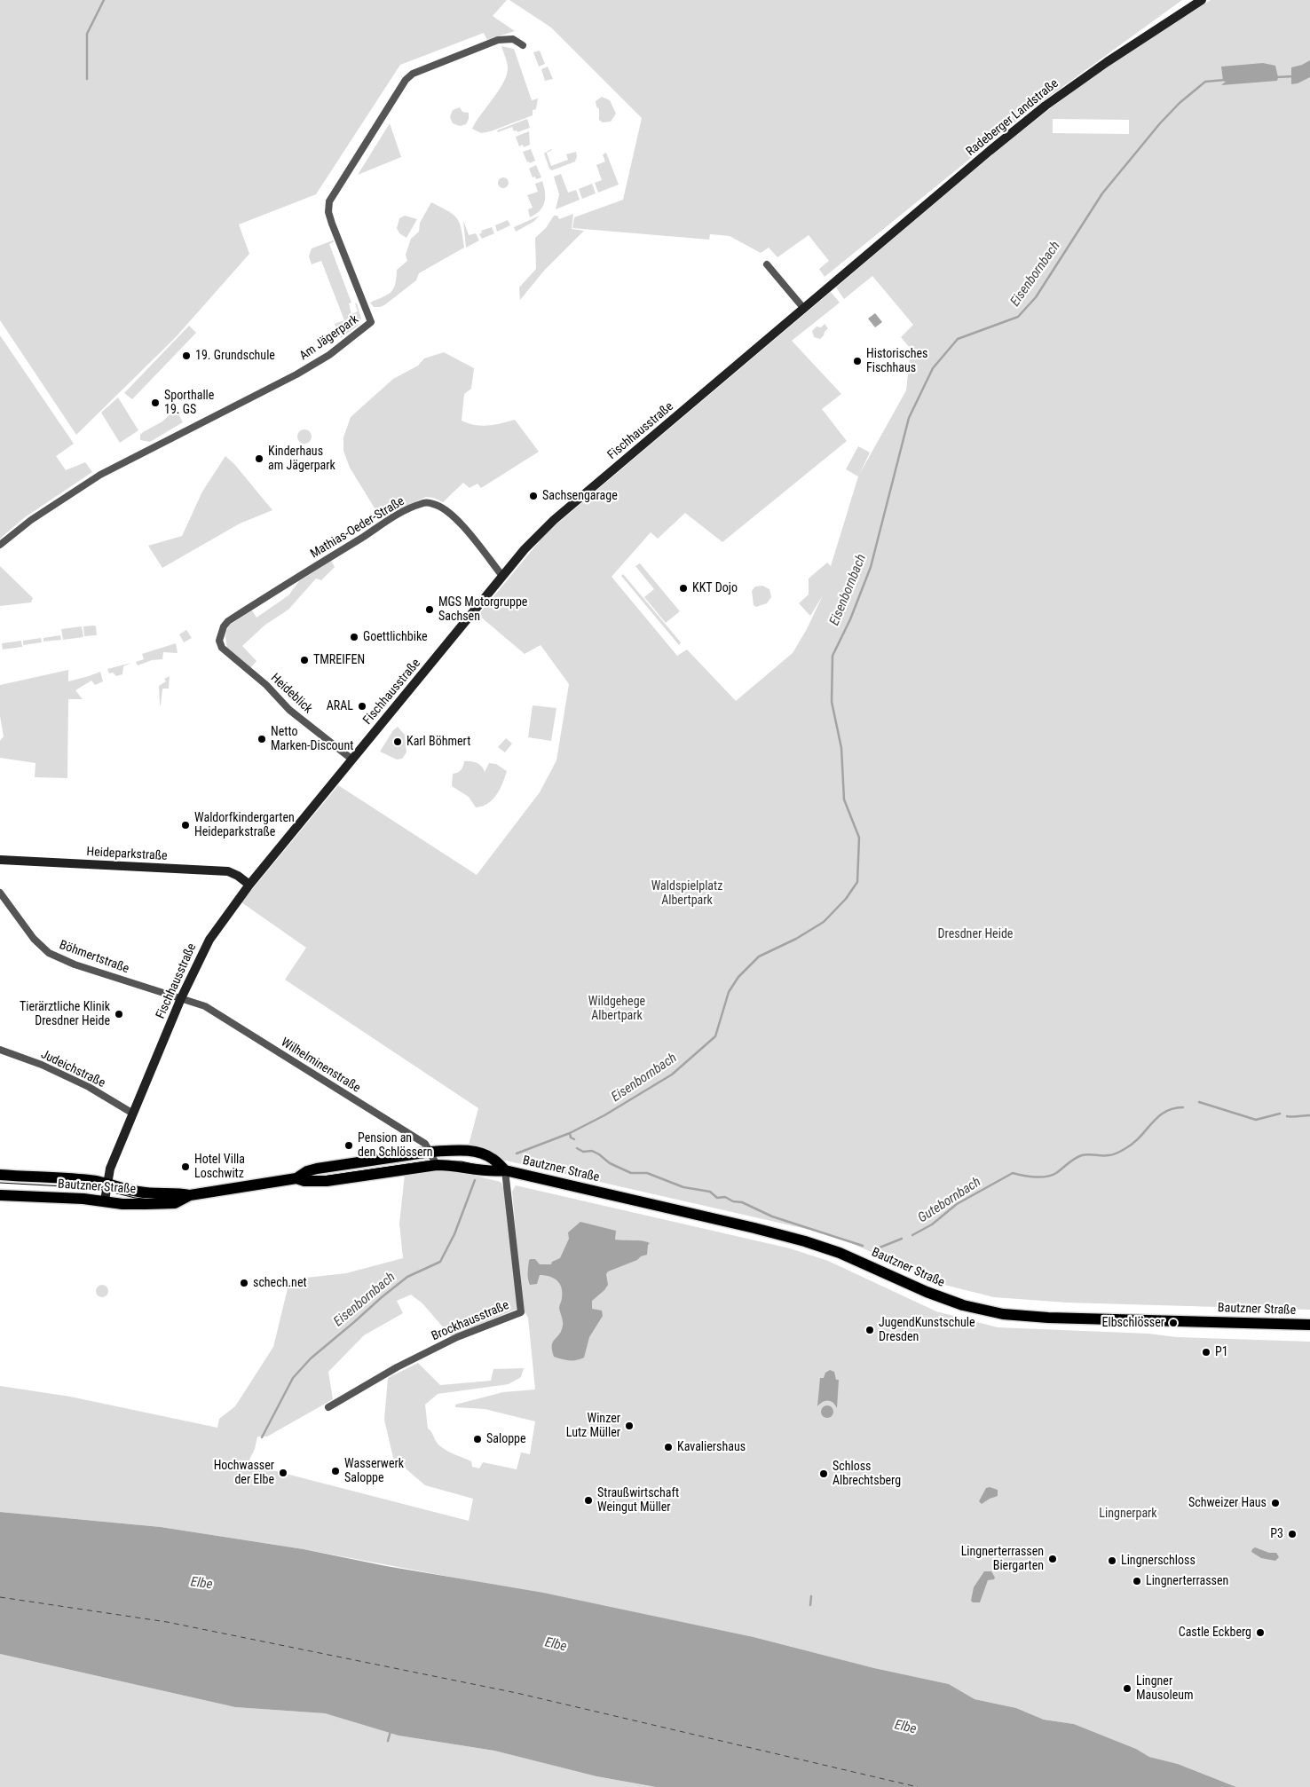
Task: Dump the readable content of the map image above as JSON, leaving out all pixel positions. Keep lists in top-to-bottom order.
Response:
{
  "streets": {
    "main road": [
      "Radeberger Landstraße",
      "Fischhausstraße",
      "Heideparkstraße",
      "Bautzner Straße"
    ],
    "street": [
      "Am Jägerpark",
      "Mathias-Oeder-Straße",
      "Heideblick",
      "Böhmertstraße",
      "Wilhelminenstraße",
      "Judeichstraße",
      "Brockhausstraße"
    ]
  },
  "crossings": [
    ["Radeberger Landstraße", "Fischhausstraße"],
    ["Fischhausstraße", "Mathias-Oeder-Straße"],
    ["Fischhausstraße", "Heideblick"],
    ["Fischhausstraße", "Heideparkstraße"],
    ["Fischhausstraße", "Böhmertstraße"],
    ["Fischhausstraße", "Wilhelminenstraße"],
    ["Fischhausstraße", "Judeichstraße"],
    ["Fischhausstraße", "Bautzner Straße"],
    ["Mathias-Oeder-Straße", "Heideblick"],
    ["Böhmertstraße", "Wilhelminenstraße"],
    ["Wilhelminenstraße", "Bautzner Straße"],
    ["Bautzner Straße", "Brockhausstraße"]
  ],
  "water": ["Eisenbornbach", "Gutebornbach", "Elbe"],
  "parks": [
    "Waldspielplatz Albertpark",
    "Dresdner Heide",
    "Wildgehege Albertpark",
    "Lingnerpark"
  ],
  "places": [
    "19. Grundschule",
    "Historisches Fischhaus",
    "Sporthalle 19. GS",
    "Kinderhaus am Jägerpark",
    "Sachsengarage",
    "KKT Dojo",
    "MGS Motorgruppe Sachsen",
    "Goettlichbike",
    "TMREIFEN",
    "ARAL",
    "Netto Marken-Discount",
    "Karl Böhmert",
    "Waldorfkindergarten Heideparkstraße",
    "Tierärztliche Klinik Dresdner Heide",
    "Pension an den Schlössern",
    "Hotel Villa Loschwitz",
    "schech.net",
    "Elbschlösser",
    "JugendKunstschule Dresden",
    "P1",
    "Winzer Lutz Müller",
    "Saloppe",
    "Kavaliershaus",
    "Wasserwerk Saloppe",
    "Hochwasser der Elbe",
    "Schloss Albrechtsberg",
    "Straußwirtschaft Weingut Müller",
    "Schweizer Haus",
    "P3",
    "Lingnerterrassen Biergarten",
    "Lingnerschloss",
    "Lingnerterrassen",
    "Castle Eckberg",
    "Lingner Mausoleum"
  ]
}
